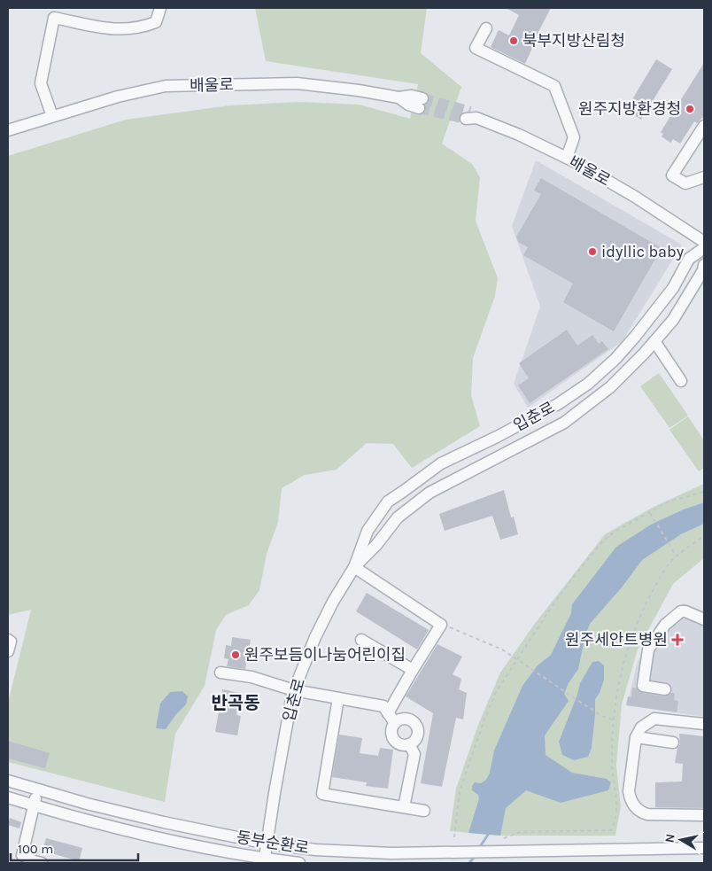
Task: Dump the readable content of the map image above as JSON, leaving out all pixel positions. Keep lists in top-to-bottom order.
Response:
{
  "streets": {
    "street": ["배울로", "입춘로", "동부순환로"]
  },
  "crossings": [
    ["입춘로", "동부순환로"]
  ],
  "districts": ["반곡동"],
  "places": {
    "other": [
      "북부지방산림청",
      "원주지방환경청",
      "idyllic baby",
      "원주보듬이나눔어린이집"
    ],
    "health": ["원주세안트병원"]
  },
  "scale_bar": "100 m",
  "north": "left"
}
